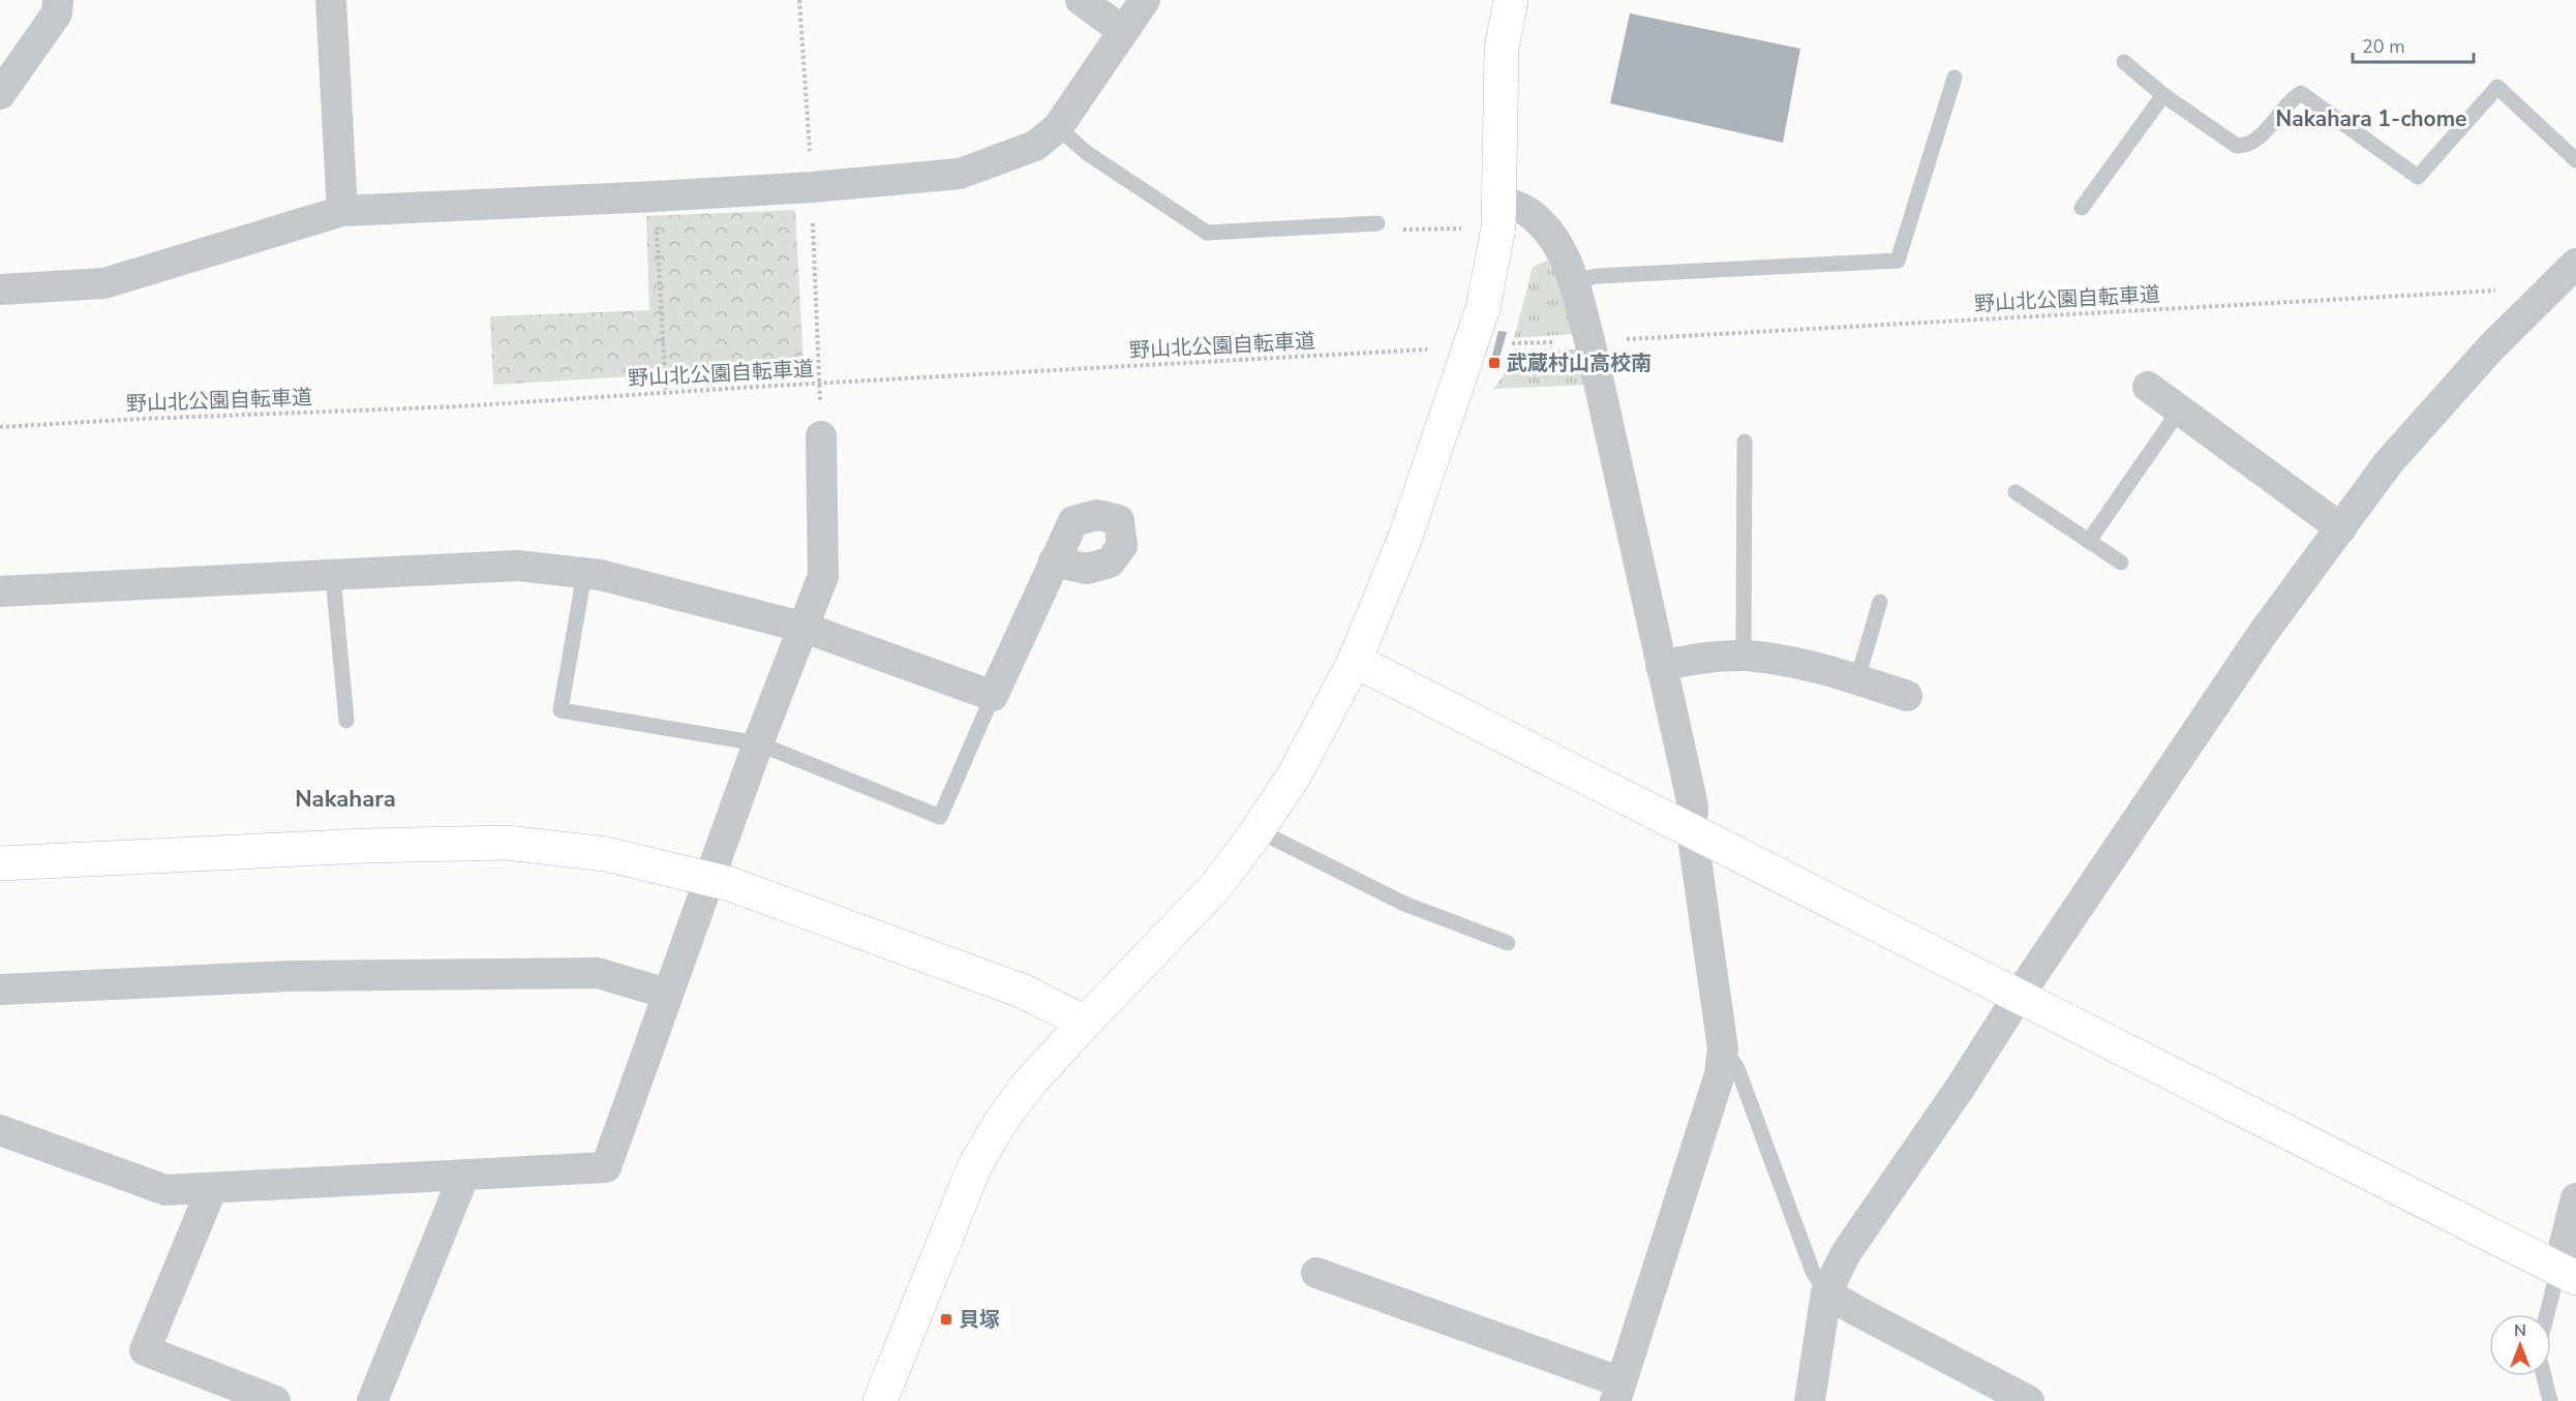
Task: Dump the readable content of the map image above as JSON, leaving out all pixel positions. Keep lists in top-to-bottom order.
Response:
{
  "streets": {
    "path": ["野山北公園自転車道"]
  },
  "districts": ["Nakahara 1-chome", "Nakahara"],
  "places": {
    "transit": ["武蔵村山高校南", "貝塚"]
  },
  "scale_bar": "20 m",
  "north": "top"
}
